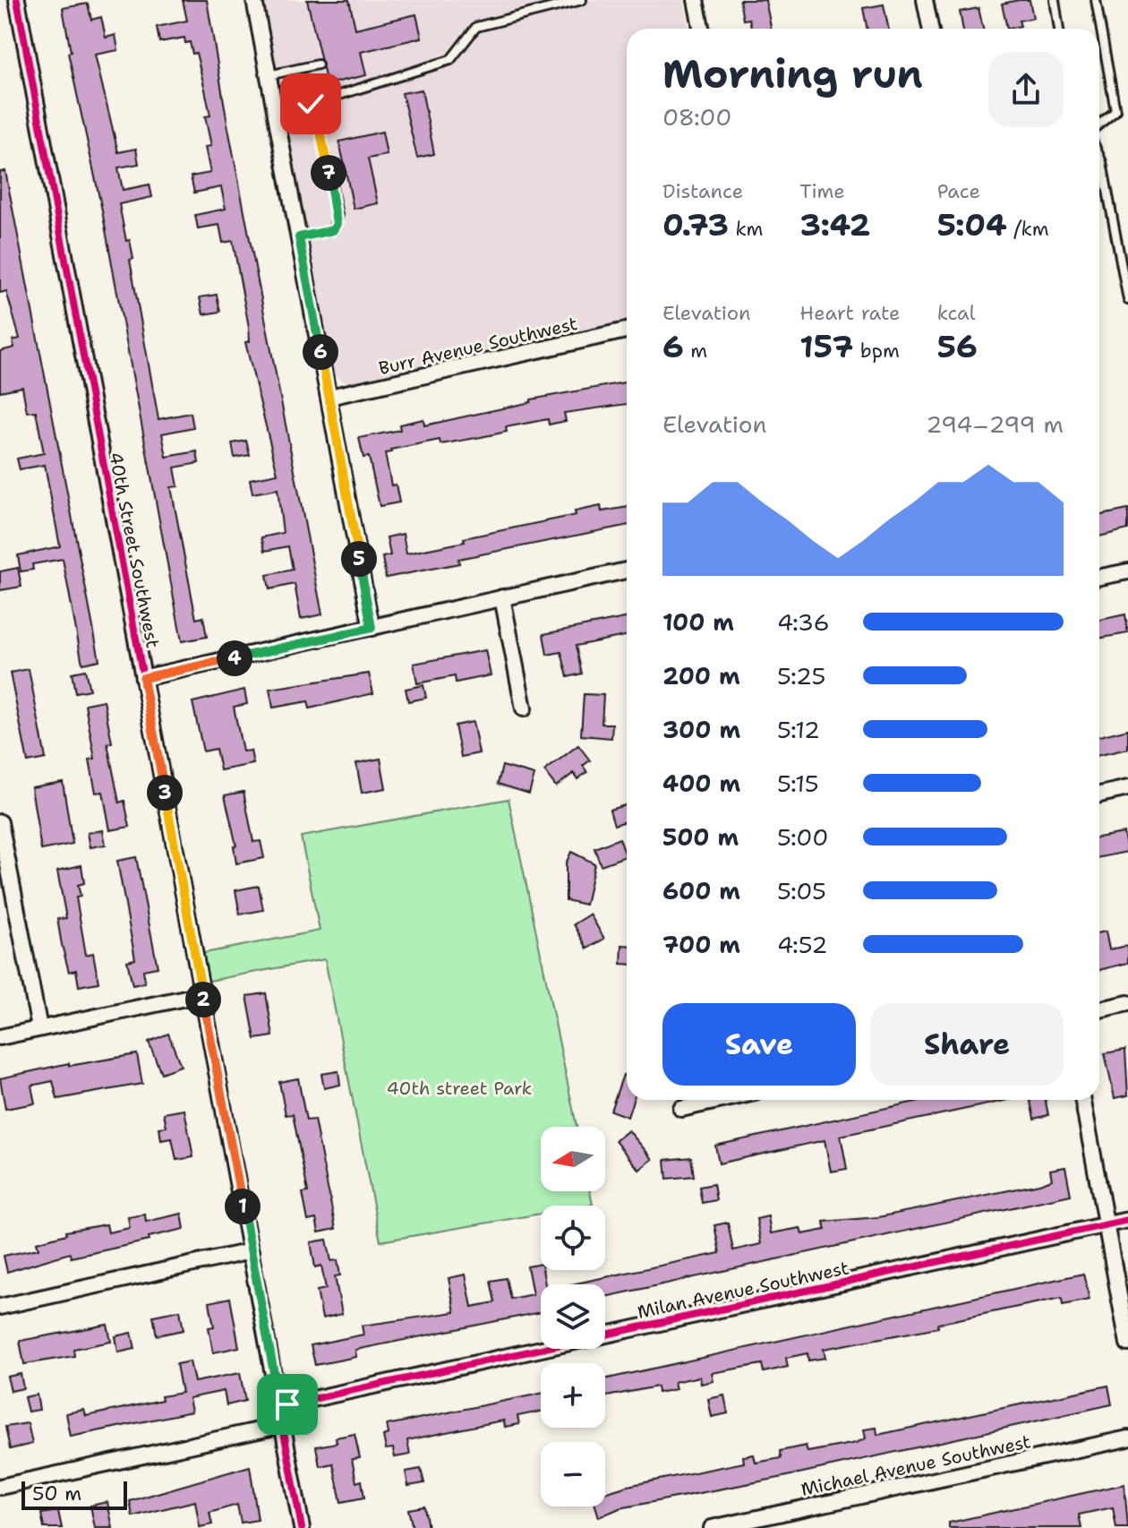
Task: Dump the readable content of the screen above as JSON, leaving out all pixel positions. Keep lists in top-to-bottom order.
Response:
{
  "streets": {
    "street": [
      "Burr Avenue Southwest",
      "40th Street Southwest",
      "Milan Avenue Southwest",
      "Michael Avenue Southwest"
    ]
  },
  "crossings": [
    ["40th Street Southwest", "Milan Avenue Southwest"]
  ],
  "parks": ["40th street Park"],
  "scale_bar": "50 m",
  "north": "left",
  "page": {
    "heading": ["Morning run", "08:00"],
    "stats": [
      ["Distance", "0.73 km"],
      ["Time", "3:42"],
      ["Pace", "5:04 /km"],
      ["Elevation", "6 m"],
      ["Heart rate", "157 bpm"],
      ["kcal", "56"]
    ],
    "pins": [
      "7",
      "6",
      "5",
      "4",
      "3",
      "2",
      "1"
    ],
    "chart": ["Elevation", "294–299 m"],
    "list": [
      {
        "name": "100 m",
        "note": "4:36"
      },
      {
        "name": "200 m",
        "note": "5:25"
      },
      {
        "name": "300 m",
        "note": "5:12"
      },
      {
        "name": "400 m",
        "note": "5:15"
      },
      {
        "name": "500 m",
        "note": "5:00"
      },
      {
        "name": "600 m",
        "note": "5:05"
      },
      {
        "name": "700 m",
        "note": "4:52"
      }
    ],
    "buttons": ["Save", "Share"],
    "map_buttons": ["+", "−"],
    "scale": "50 m"
  }
}
